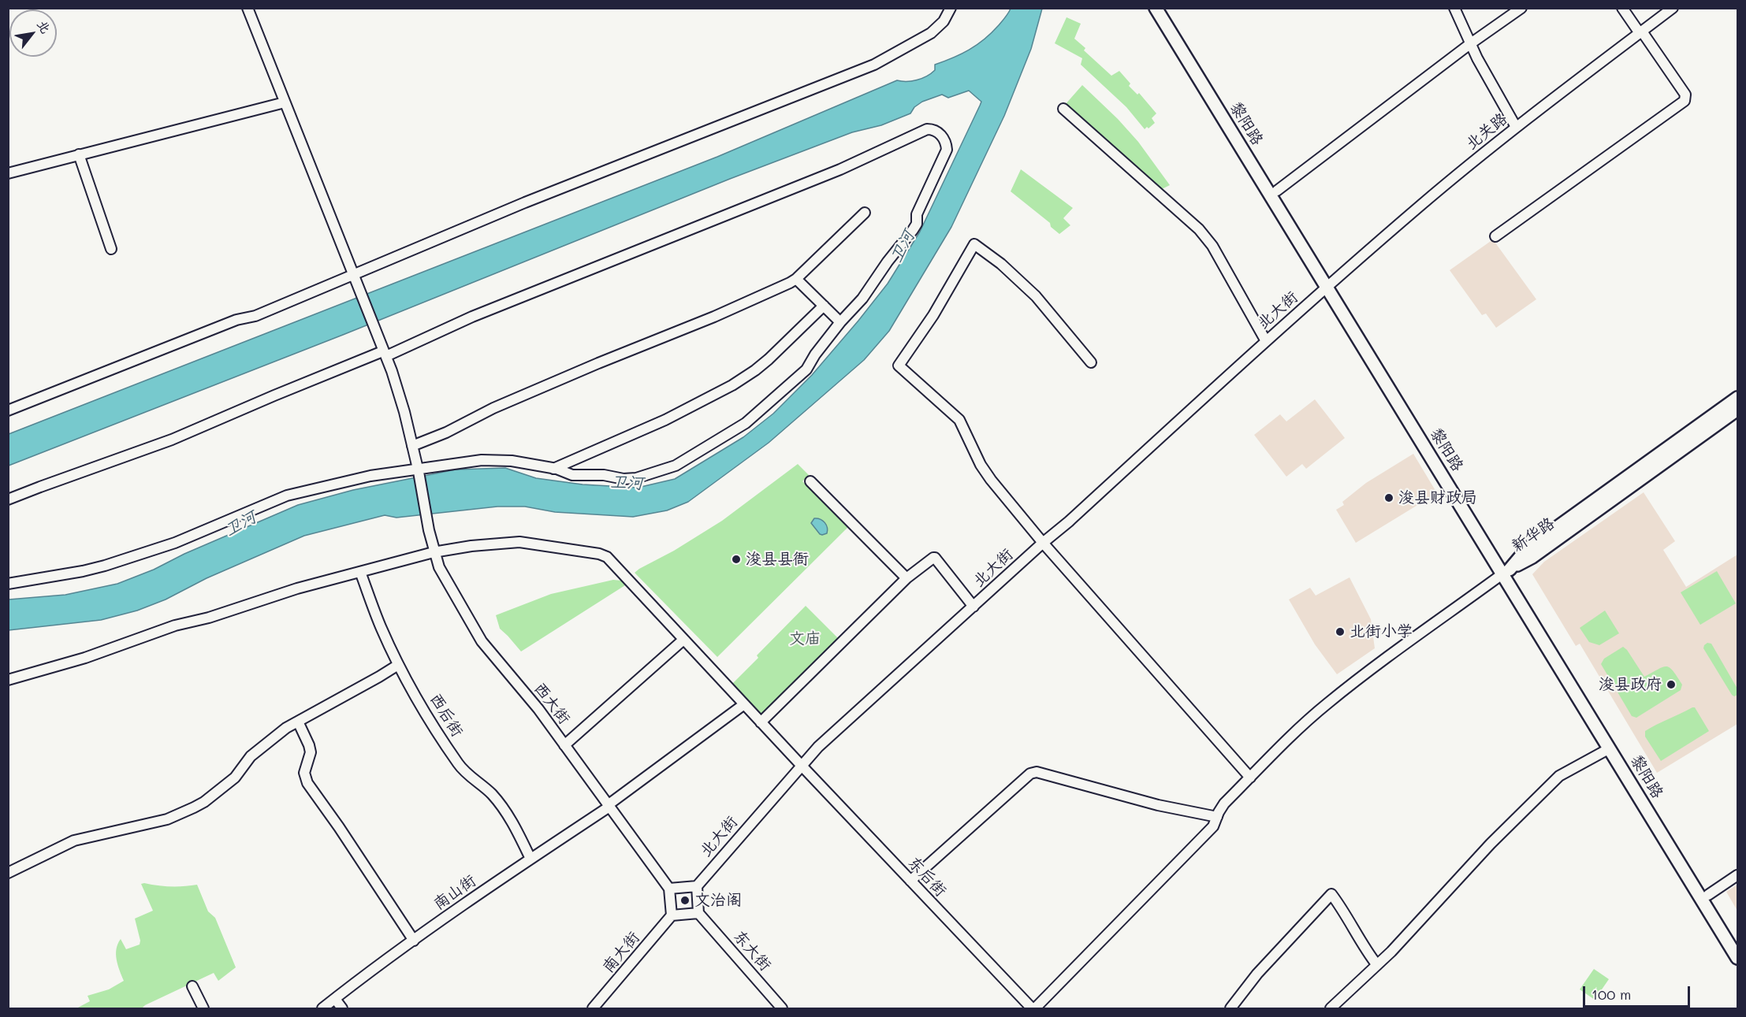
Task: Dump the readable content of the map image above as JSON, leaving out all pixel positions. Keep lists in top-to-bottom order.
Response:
{
  "streets": {
    "main road": ["黎阳路", "新华路"],
    "street": [
      "北关路",
      "北大街",
      "西大街",
      "西后街",
      "东后街",
      "南山街",
      "东大街",
      "南大街"
    ]
  },
  "crossings": [
    ["黎阳路", "北关路"],
    ["黎阳路", "北大街"],
    ["黎阳路", "新华路"],
    ["北关路", "北大街"],
    ["北大街", "东后街"],
    ["西大街", "东后街"],
    ["西大街", "南山街"],
    ["西后街", "东后街"],
    ["西后街", "南山街"],
    ["东后街", "南山街"]
  ],
  "water": ["卫河"],
  "parks": ["文庙"],
  "places": [
    "浚县财政局",
    "浚县县衙",
    "北街小学",
    "浚县政府",
    "文治阁"
  ],
  "scale_bar": "100 m",
  "north": "top right"
}
